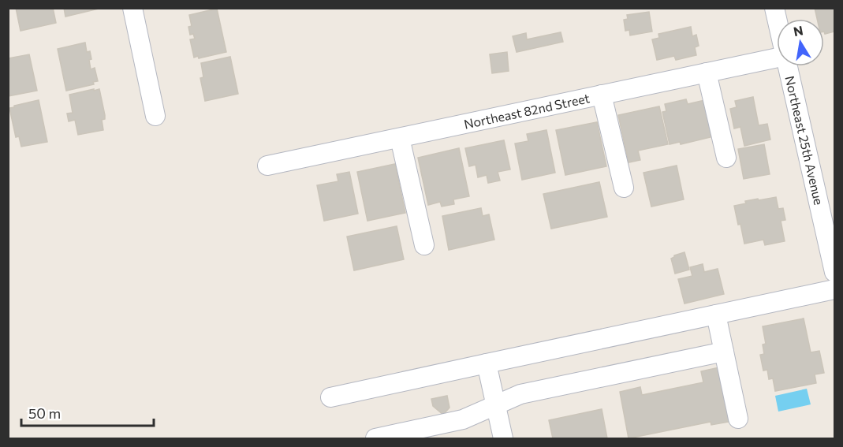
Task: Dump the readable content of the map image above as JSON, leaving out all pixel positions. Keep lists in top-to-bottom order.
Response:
{
  "streets": {
    "street": ["Northeast 82nd Street", "Northeast 25th Avenue"]
  },
  "scale_bar": "50 m",
  "north": "top"
}
